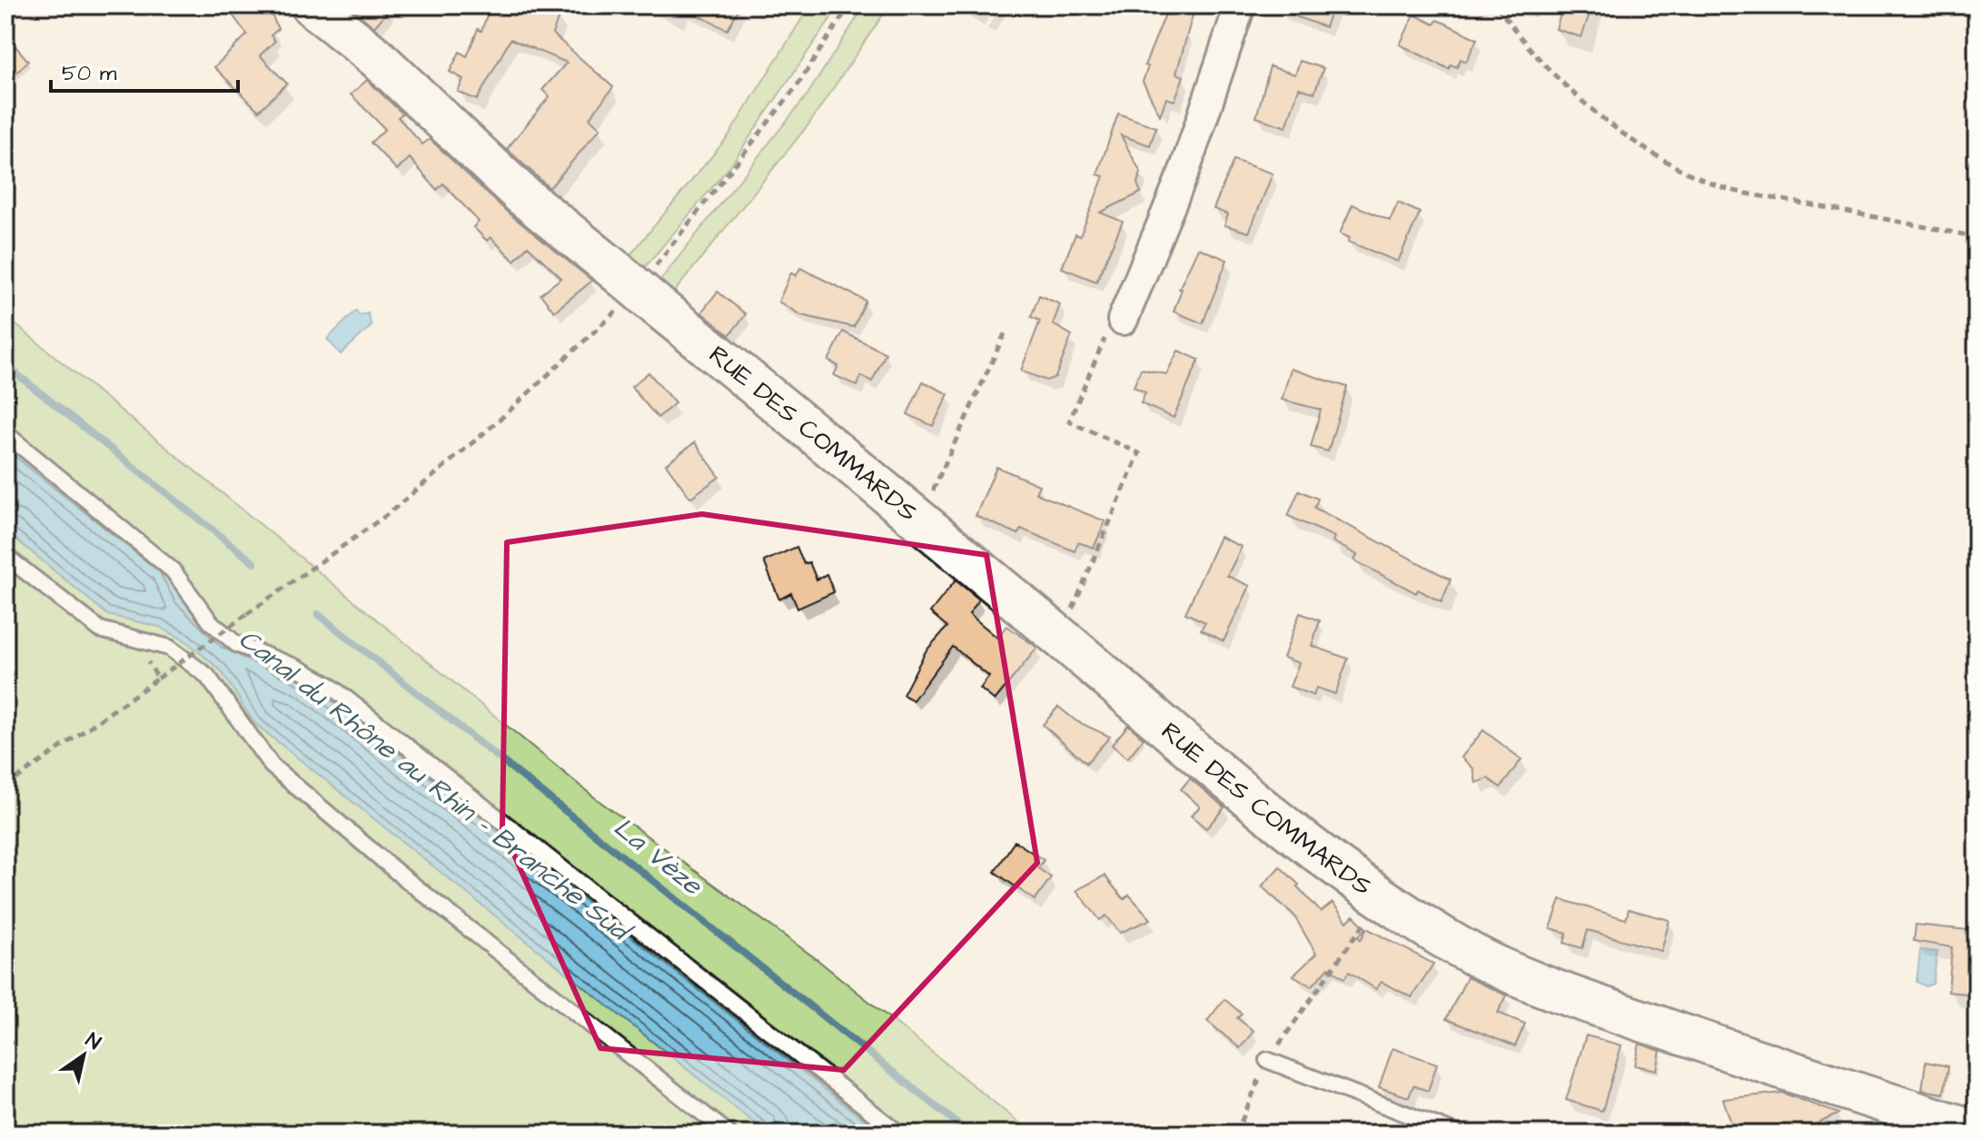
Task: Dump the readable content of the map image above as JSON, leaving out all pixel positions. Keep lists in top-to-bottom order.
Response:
{
  "streets": {
    "street": ["RUE DES COMMARDS"]
  },
  "water": ["Canal du Rhône au Rhin - Branche Sud", "La Vèze"],
  "scale_bar": "50 m",
  "north": "top right"
}
